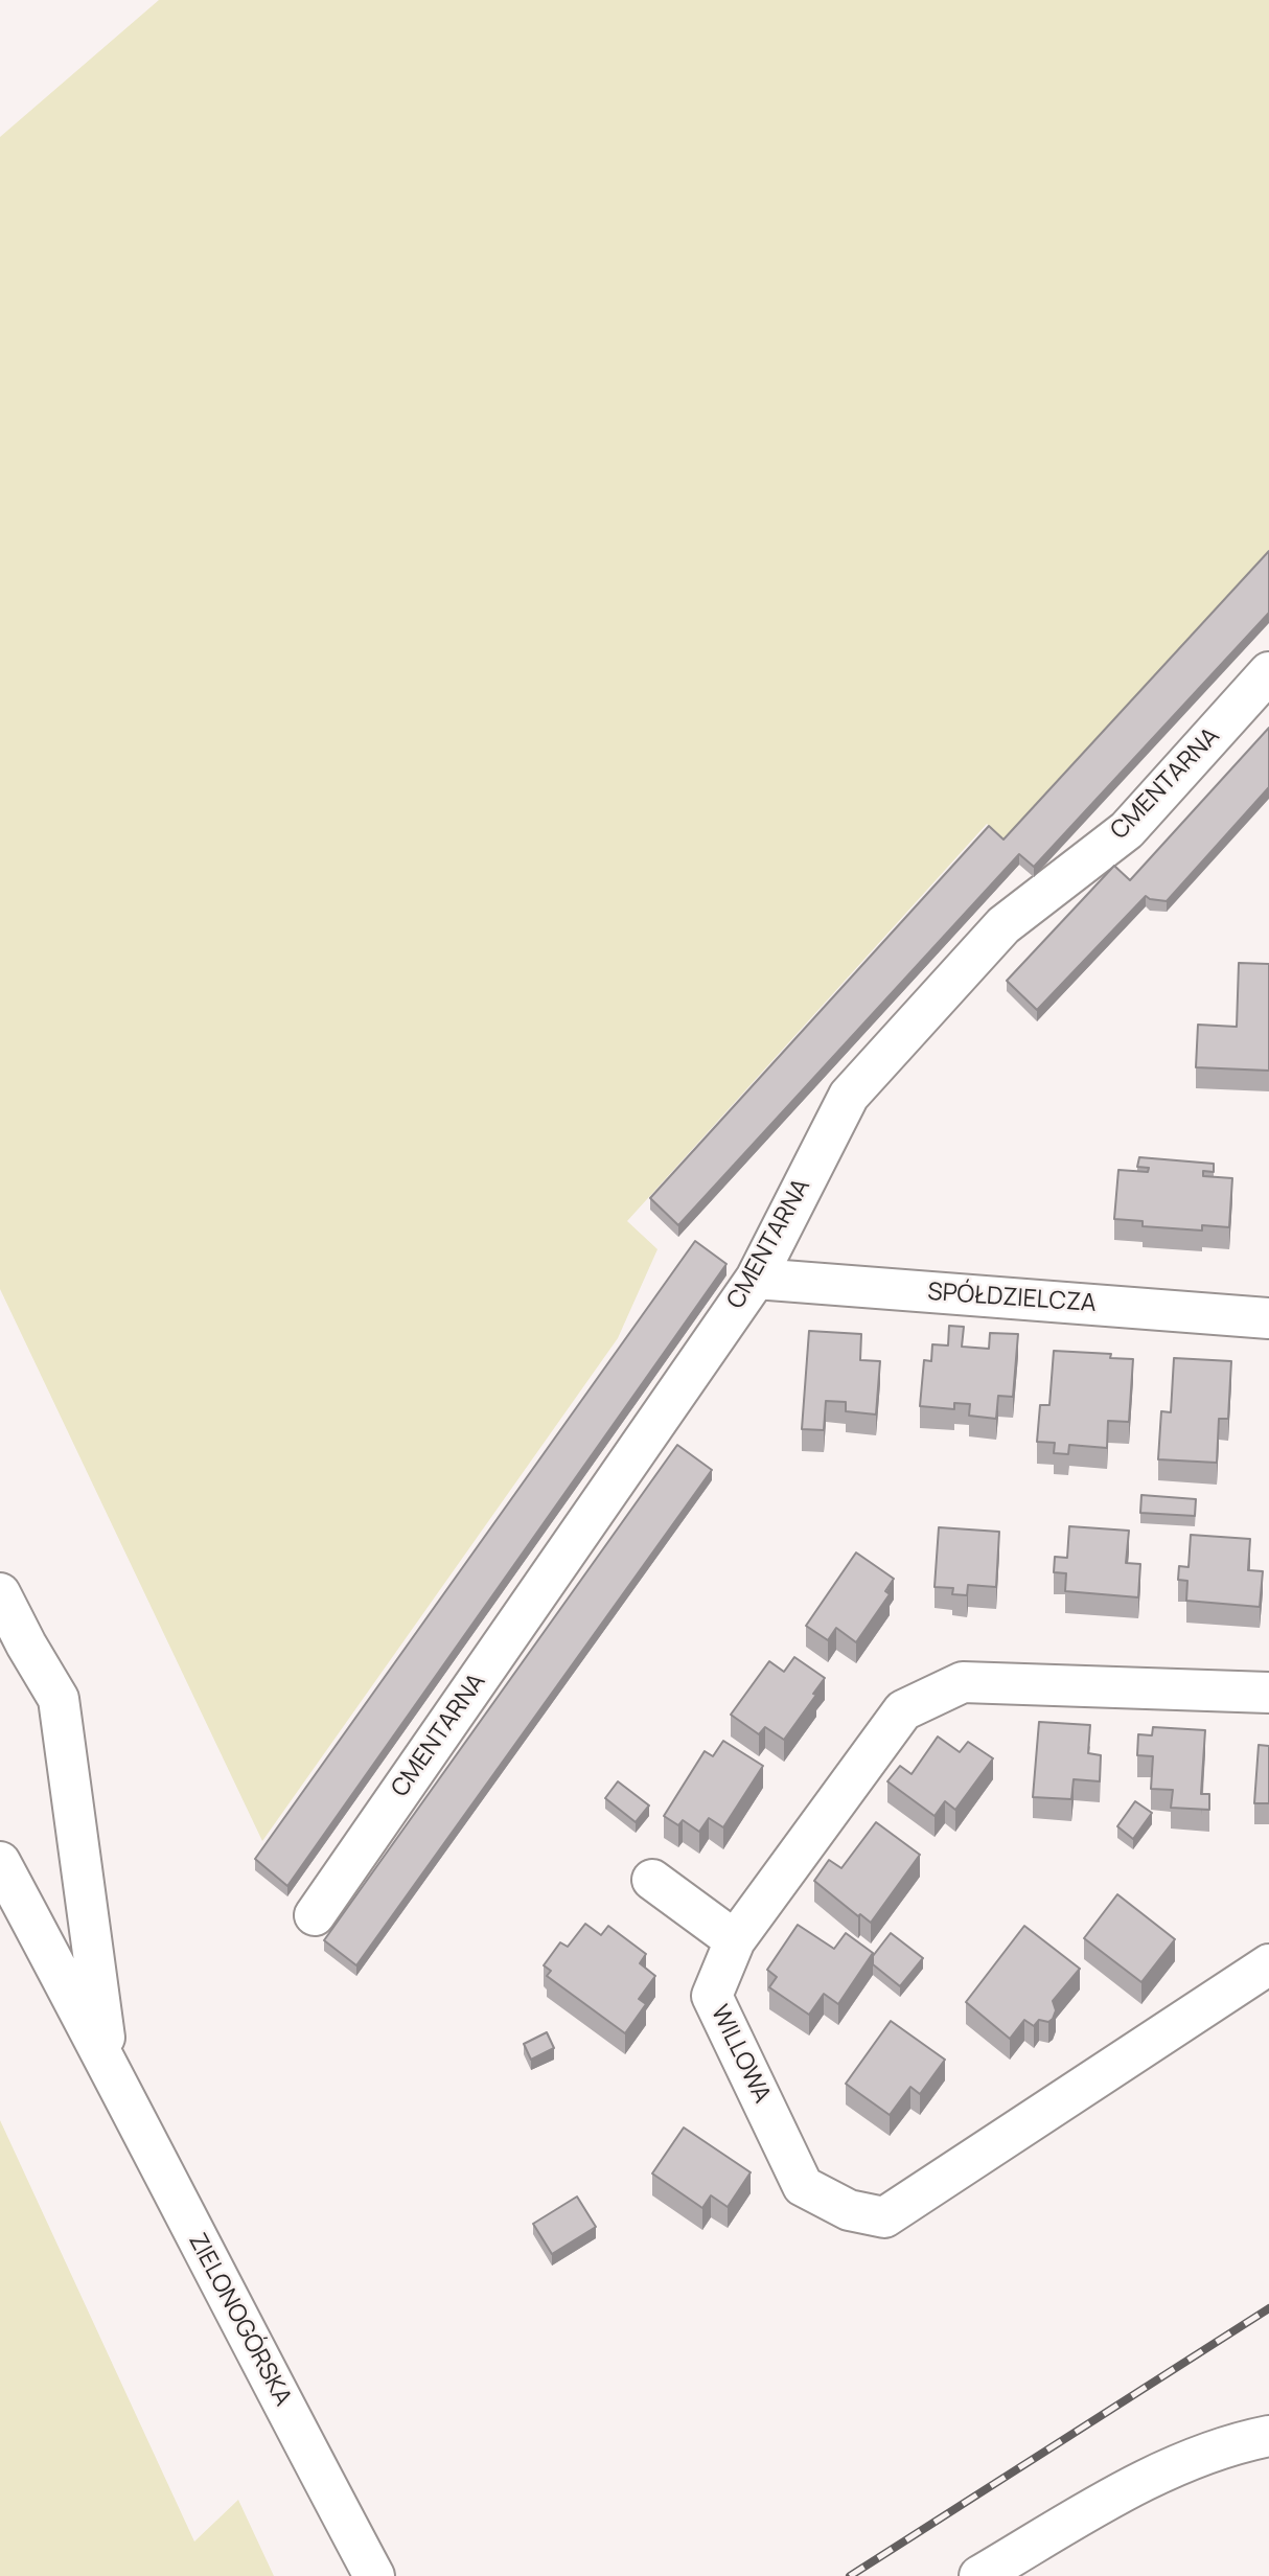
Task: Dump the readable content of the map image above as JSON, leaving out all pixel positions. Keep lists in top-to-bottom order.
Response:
{
  "streets": {
    "street": [
      "CMENTARNA",
      "SPÓŁDZIELCZA",
      "WILLOWA",
      "ZIELONOGÓRSKA"
    ]
  },
  "crossings": [
    ["CMENTARNA", "SPÓŁDZIELCZA"]
  ]
}
